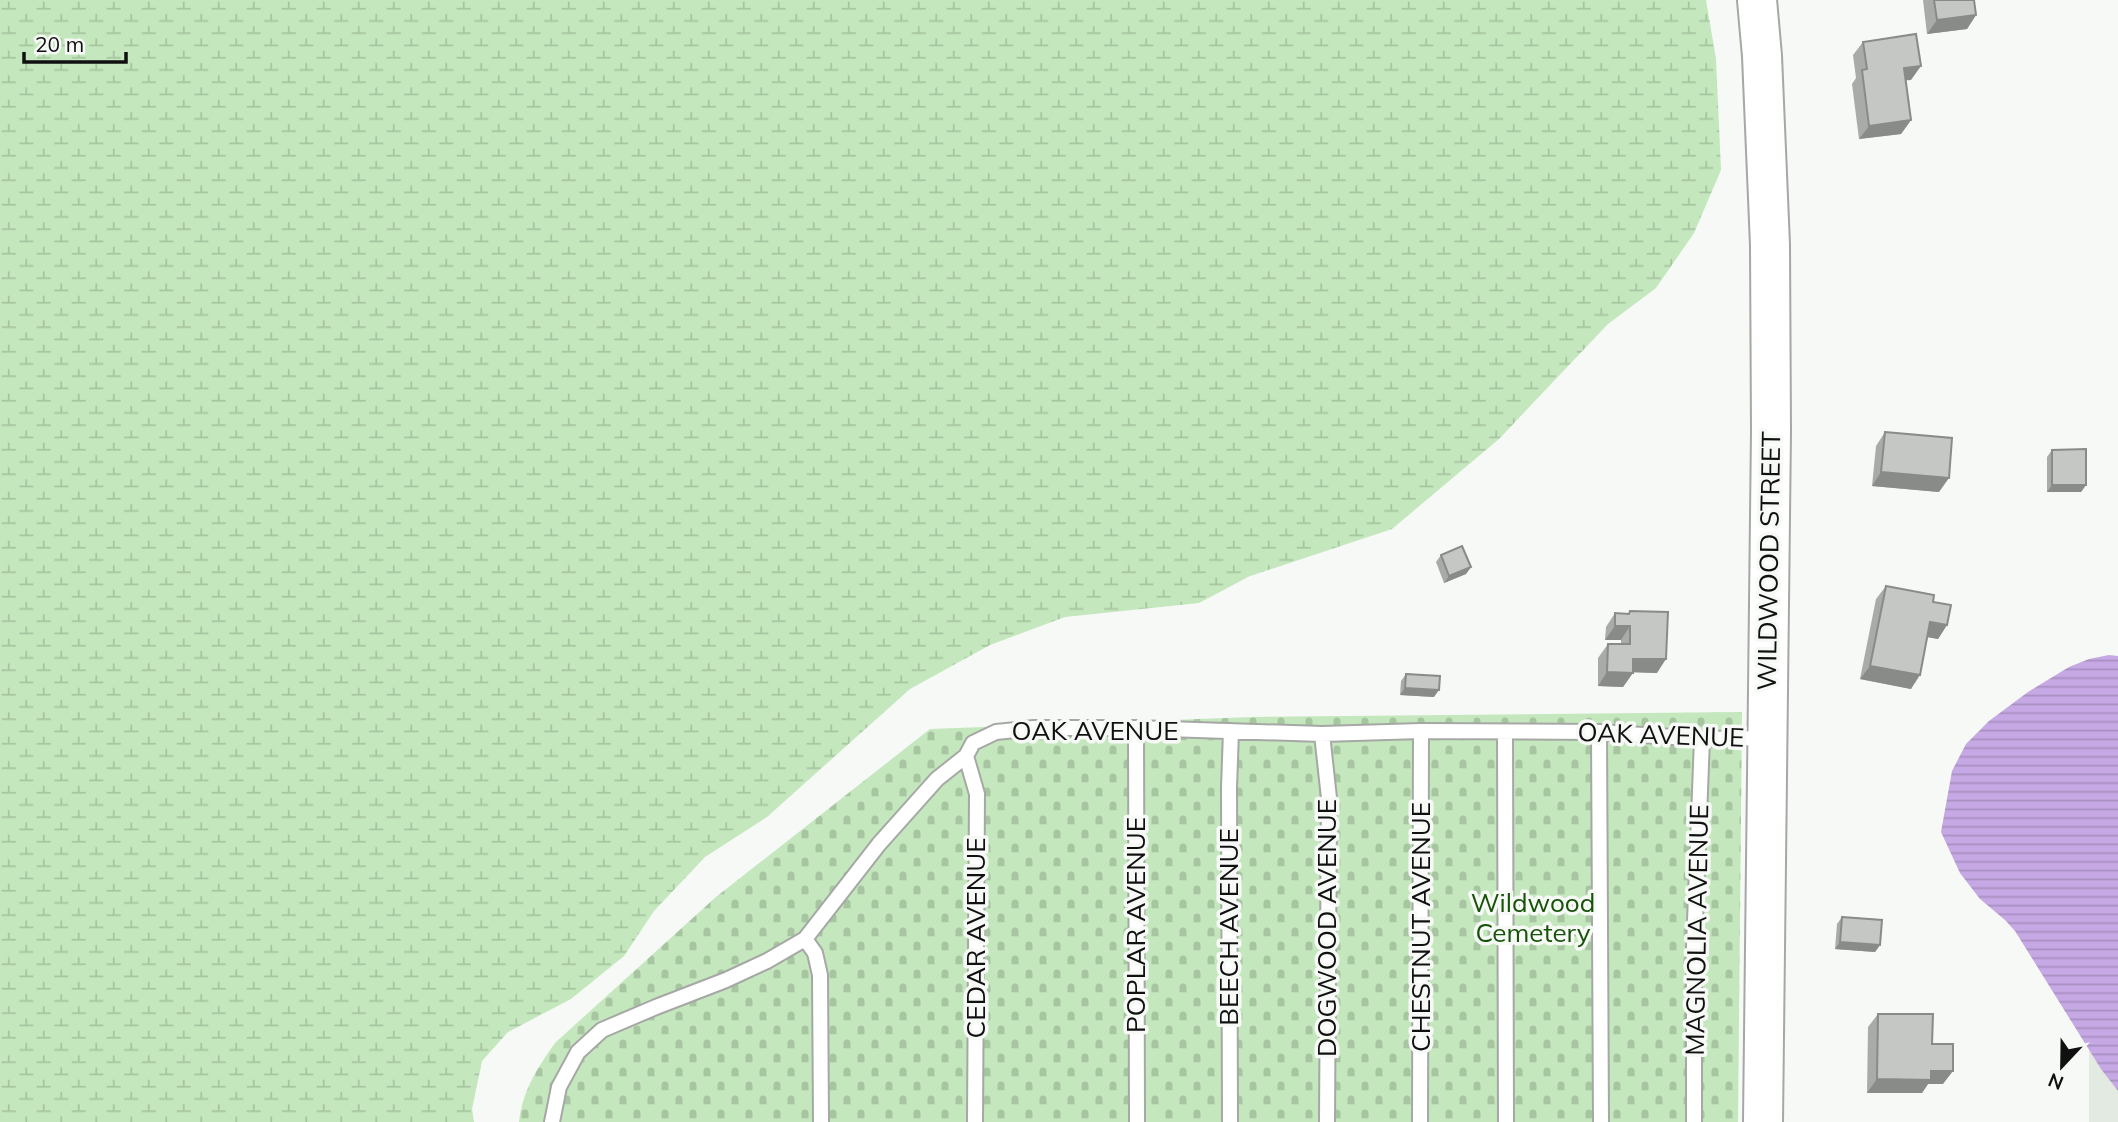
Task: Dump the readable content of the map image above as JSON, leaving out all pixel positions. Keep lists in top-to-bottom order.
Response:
{
  "streets": {
    "street": ["WILDWOOD STREET"],
    "lane": [
      "OAK AVENUE",
      "POPLAR AVENUE",
      "BEECH AVENUE",
      "CHESTNUT AVENUE",
      "DOGWOOD AVENUE",
      "MAGNOLIA AVENUE",
      "CEDAR AVENUE"
    ]
  },
  "crossings": [
    ["WILDWOOD STREET", "OAK AVENUE"],
    ["OAK AVENUE", "POPLAR AVENUE"],
    ["OAK AVENUE", "BEECH AVENUE"],
    ["OAK AVENUE", "CHESTNUT AVENUE"],
    ["OAK AVENUE", "DOGWOOD AVENUE"],
    ["OAK AVENUE", "MAGNOLIA AVENUE"],
    ["OAK AVENUE", "CEDAR AVENUE"]
  ],
  "parks": ["Wildwood Cemetery"],
  "scale_bar": "20 m",
  "north": "bottom"
}
